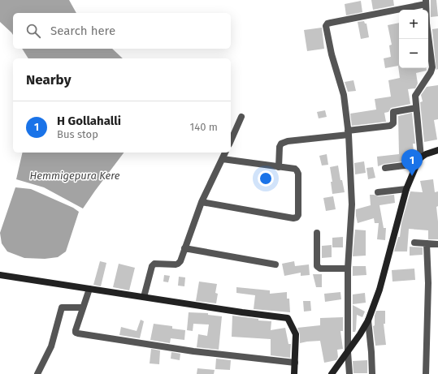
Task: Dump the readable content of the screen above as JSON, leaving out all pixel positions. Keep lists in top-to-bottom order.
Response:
{
  "water": ["Hemmigepura Kere"],
  "page": {
    "map_buttons": ["+", "−"],
    "search": "Search here",
    "heading": "Nearby",
    "list": [
      {
        "mark": "1",
        "name": "H Gollahalli",
        "note": "Bus stop",
        "value": "140 m"
      }
    ],
    "pins": "1"
  }
}
